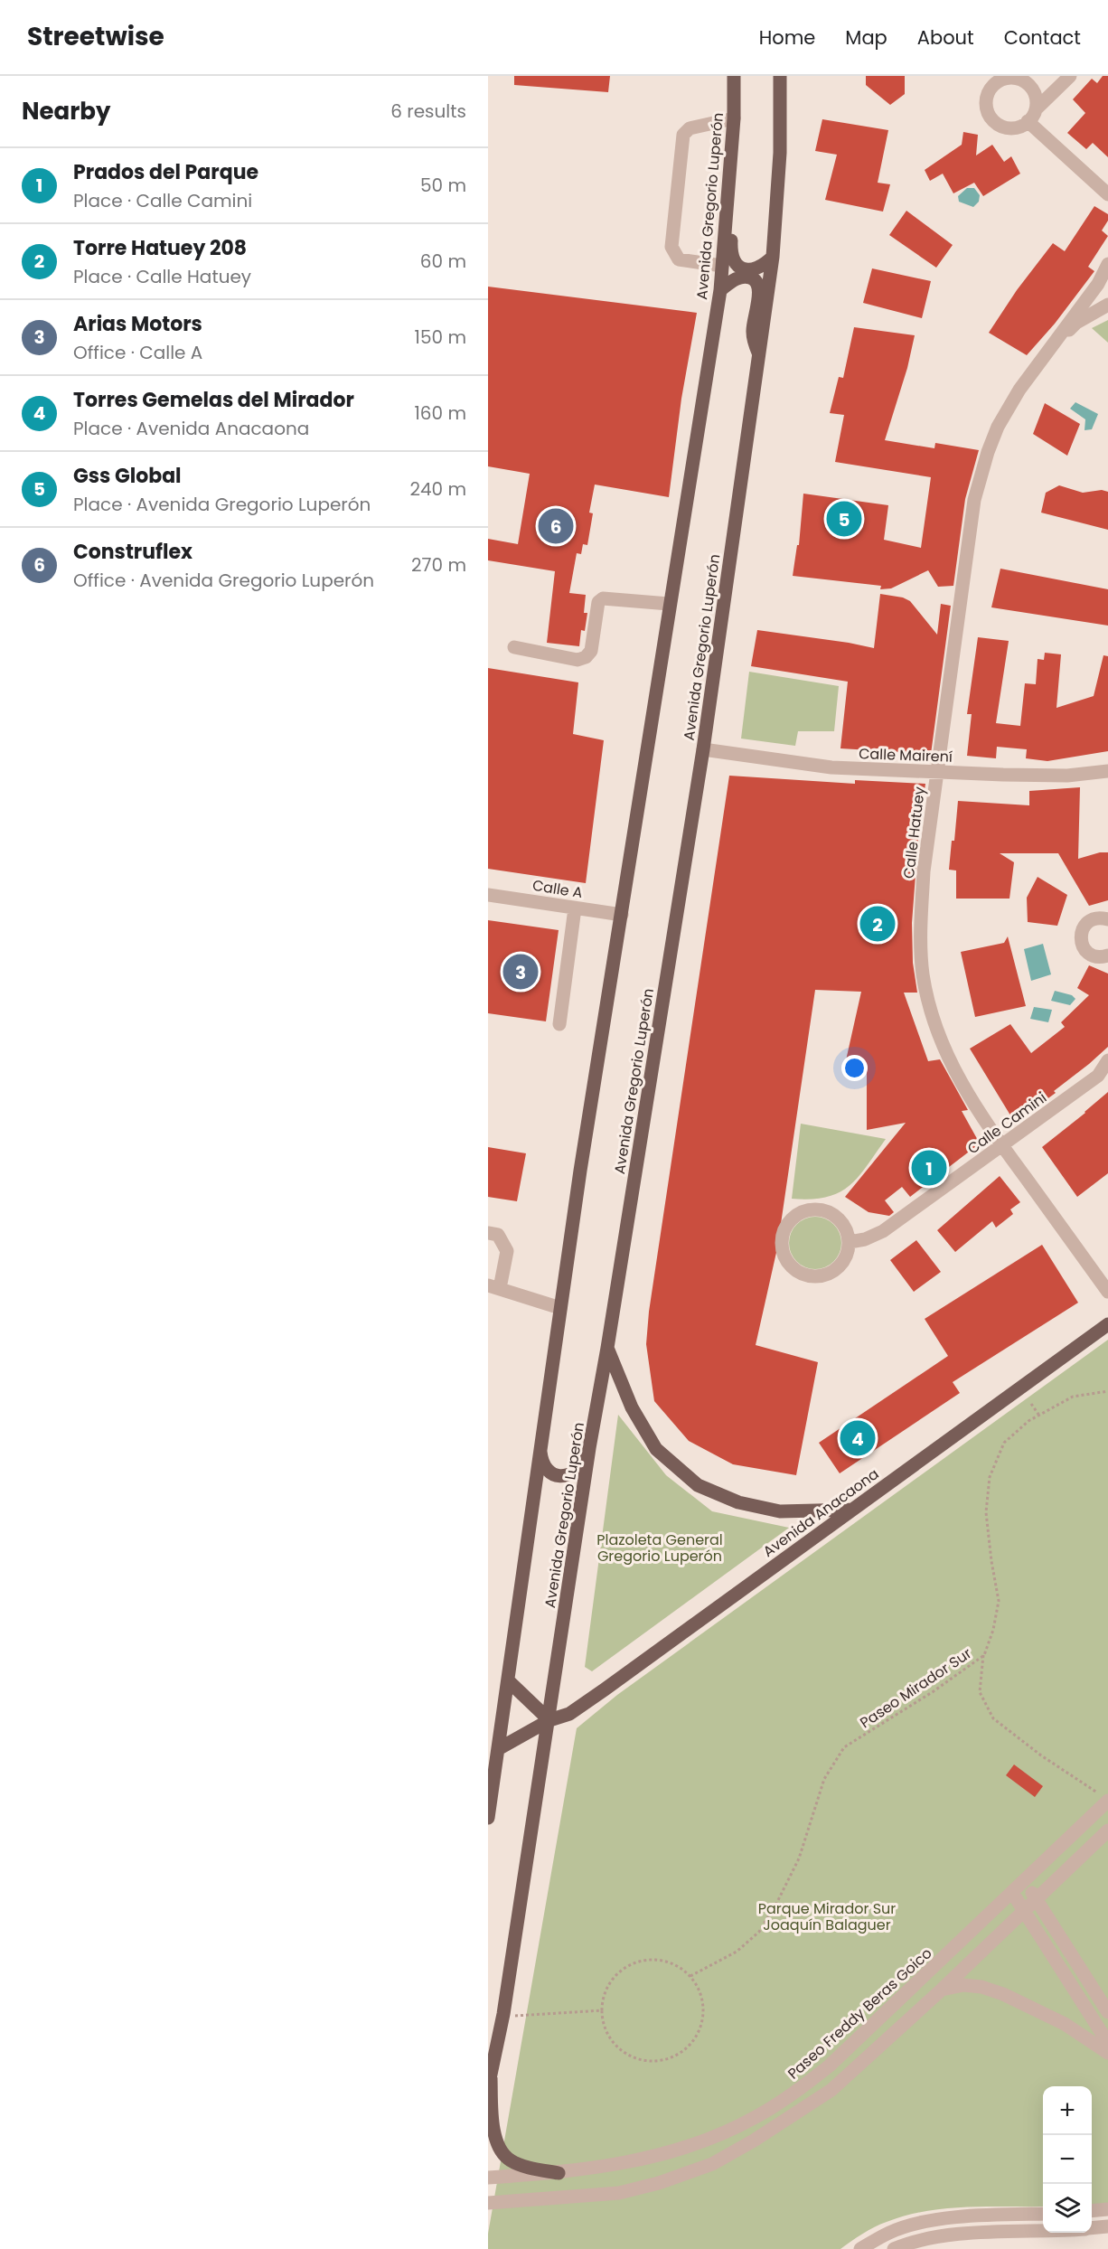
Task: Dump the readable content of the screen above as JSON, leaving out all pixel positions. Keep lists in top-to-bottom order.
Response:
{
  "streets": {
    "main road": ["Avenida Gregorio Luperón", "Avenida Anacaona"],
    "street": [
      "Calle Mairení",
      "Calle Hatuey",
      "Calle A",
      "Calle Camini",
      "Paseo Freddy Beras Goico"
    ],
    "path": ["Paseo Mirador Sur"]
  },
  "crossings": [
    ["Avenida Gregorio Luperón", "Calle Mairení"],
    ["Avenida Gregorio Luperón", "Calle A"],
    ["Avenida Gregorio Luperón", "Avenida Anacaona"],
    ["Calle Mairení", "Calle Hatuey"],
    ["Calle Hatuey", "Calle Camini"]
  ],
  "parks": ["Plazoleta General Gregorio Luperón", "Parque Mirador Sur Joaquín Balaguer"],
  "page": {
    "header": "Streetwise",
    "nav": [
      "Home",
      "Map",
      "About",
      "Contact"
    ],
    "heading": ["Nearby", "6 results"],
    "list": [
      {
        "mark": "1",
        "name": "Prados del Parque",
        "note": "Place · Calle Camini",
        "value": "50 m"
      },
      {
        "mark": "2",
        "name": "Torre Hatuey 208",
        "note": "Place · Calle Hatuey",
        "value": "60 m"
      },
      {
        "mark": "3",
        "name": "Arias Motors",
        "note": "Office · Calle A",
        "value": "150 m"
      },
      {
        "mark": "4",
        "name": "Torres Gemelas del Mirador",
        "note": "Place · Avenida Anacaona",
        "value": "160 m"
      },
      {
        "mark": "5",
        "name": "Gss Global",
        "note": "Place · Avenida Gregorio Luperón",
        "value": "240 m"
      },
      {
        "mark": "6",
        "name": "Construflex",
        "note": "Office · Avenida Gregorio Luperón",
        "value": "270 m"
      }
    ],
    "pins": [
      "5",
      "6",
      "2",
      "3",
      "1",
      "4"
    ],
    "map_buttons": ["+", "−"]
  }
}
